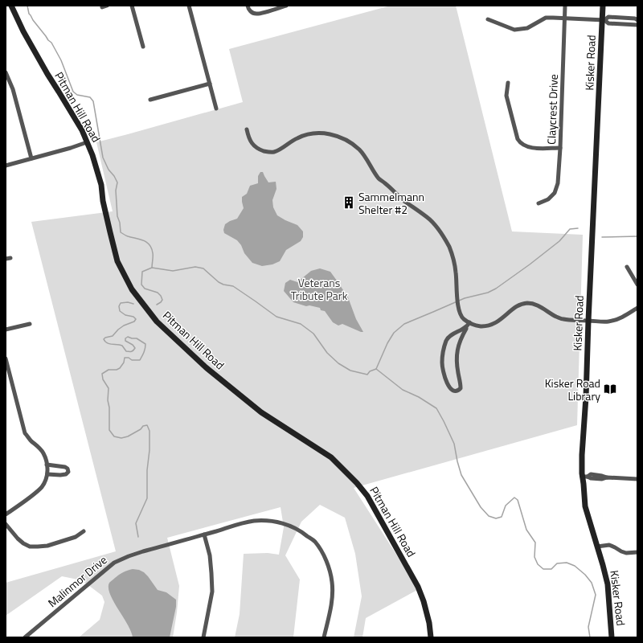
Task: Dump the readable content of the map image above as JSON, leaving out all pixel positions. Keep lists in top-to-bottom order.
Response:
{
  "streets": {
    "main road": ["Kisker Road", "Pitman Hill Road"],
    "street": ["Claycrest Drive", "Malinmor Drive"]
  },
  "parks": ["Veterans Tribute Park"],
  "places": {
    "building": ["Sammelmann Shelter #2"],
    "library": ["Kisker Road Library"]
  }
}
